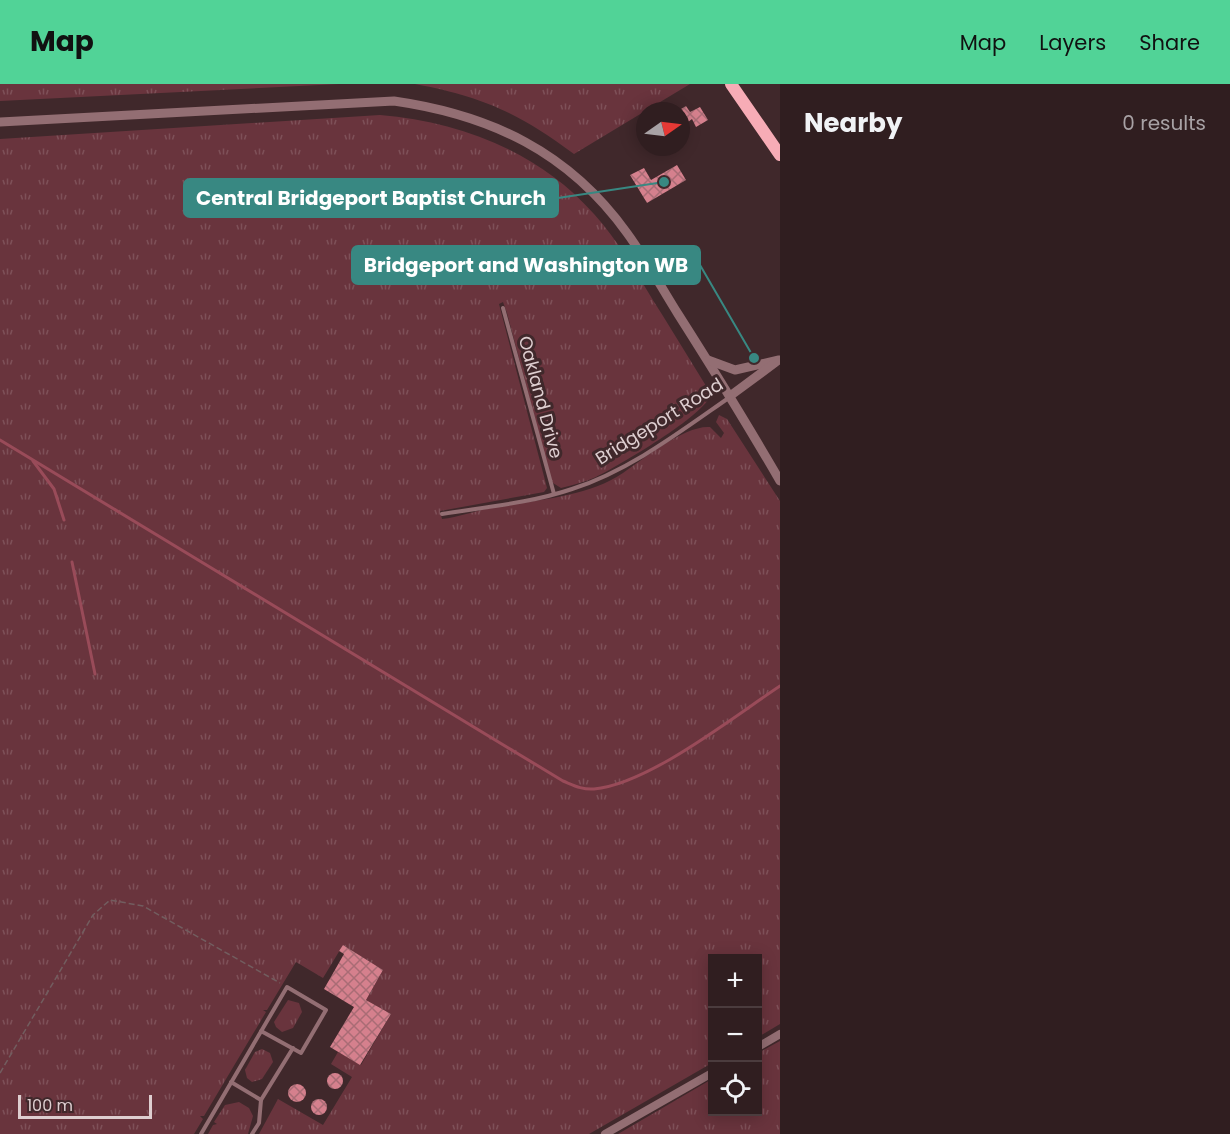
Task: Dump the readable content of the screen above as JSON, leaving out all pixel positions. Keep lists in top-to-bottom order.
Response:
{
  "streets": {
    "street": ["Bridgeport Road"],
    "lane": ["Oakland Drive"]
  },
  "crossings": [
    ["Oakland Drive", "Bridgeport Road"]
  ],
  "places": ["Central Bridgeport Baptist Church", "Bridgeport and Washington WB"],
  "scale_bar": "100 m",
  "north": "right",
  "page": {
    "header": "Map",
    "nav": ["Map", "Layers", "Share"],
    "heading": ["Nearby", "0 results"],
    "map_buttons": ["+", "−"],
    "scale": "100 m"
  }
}
